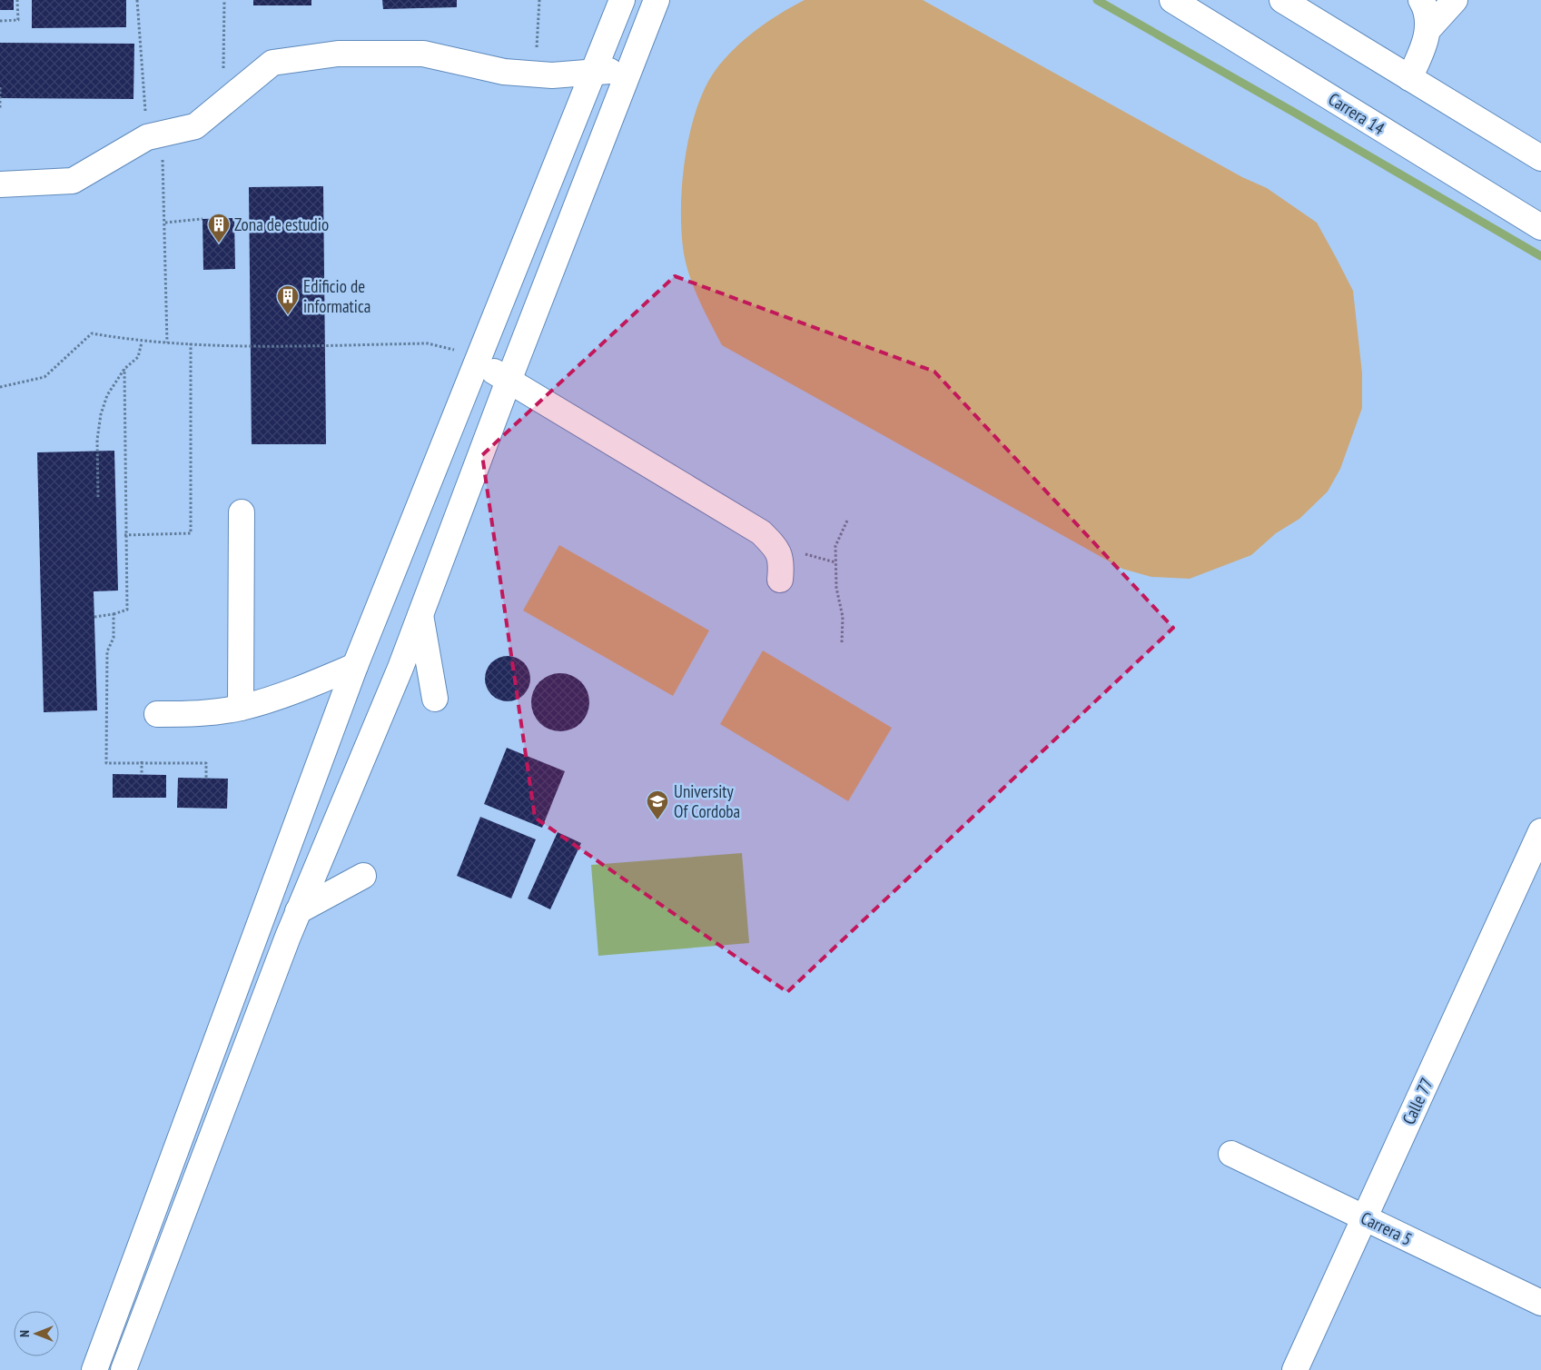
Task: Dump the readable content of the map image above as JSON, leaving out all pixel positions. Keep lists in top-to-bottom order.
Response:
{
  "streets": {
    "street": ["Carrera 14", "Calle 77", "Carrera 5"]
  },
  "crossings": [
    ["Calle 77", "Carrera 5"]
  ],
  "places": {
    "building": ["Zona de estudio", "Edificio de informatica"],
    "school or university": ["University Of Cordoba"]
  },
  "north": "left"
}
